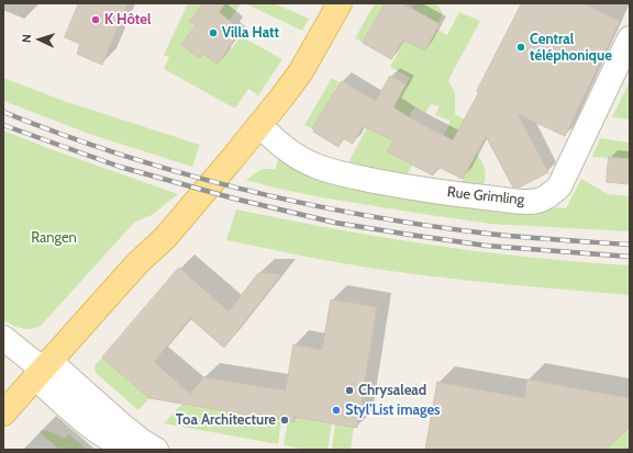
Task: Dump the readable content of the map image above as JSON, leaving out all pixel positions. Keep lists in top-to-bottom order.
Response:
{
  "streets": {
    "street": ["Rue Grimling"]
  },
  "parks": ["Rangen"],
  "places": [
    "K Hôtel",
    "Villa Hatt",
    "Central téléphonique",
    "Chrysalead",
    "Styl'List images",
    "Toa Architecture"
  ],
  "north": "left"
}
